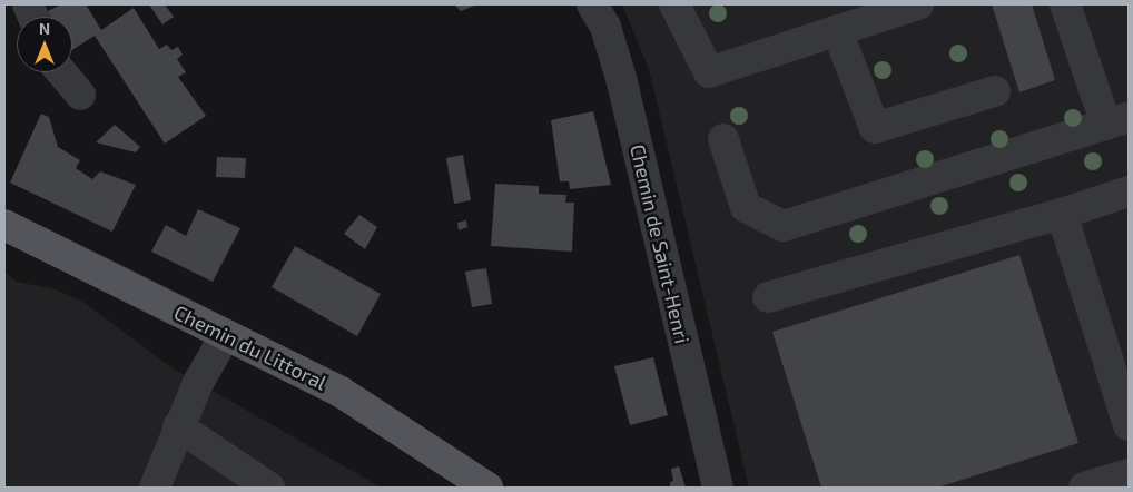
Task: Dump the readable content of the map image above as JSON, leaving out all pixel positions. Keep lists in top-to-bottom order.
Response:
{
  "streets": {
    "main road": ["Chemin du Littoral"],
    "street": ["Chemin de Saint-Henri"]
  },
  "north": "top"
}
